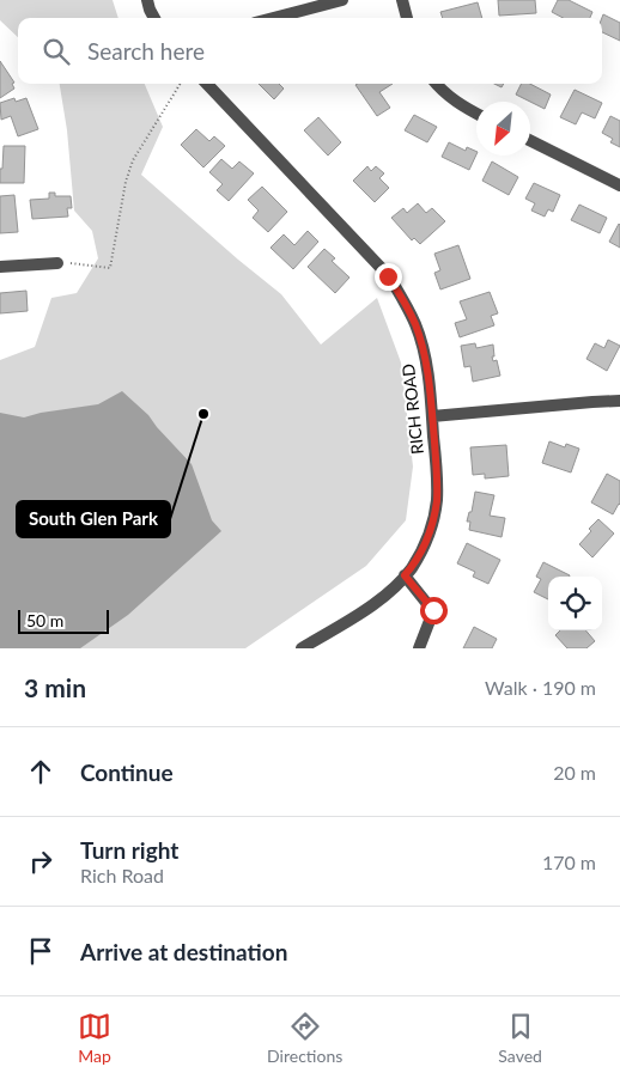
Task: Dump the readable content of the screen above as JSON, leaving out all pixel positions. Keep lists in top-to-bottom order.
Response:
{
  "streets": {
    "street": ["RICH ROAD"]
  },
  "places": ["South Glen Park"],
  "scale_bar": "50 m",
  "north": "bottom left",
  "page": {
    "search": "Search here",
    "scale": "50 m",
    "heading": ["3 min", "Walk · 190 m"],
    "list": [
      ["Continue", "20 m"],
      ["Turn right", "Rich Road", "170 m"],
      "Arrive at destination"
    ],
    "nav": ["Map", "Directions", "Saved"]
  }
}
